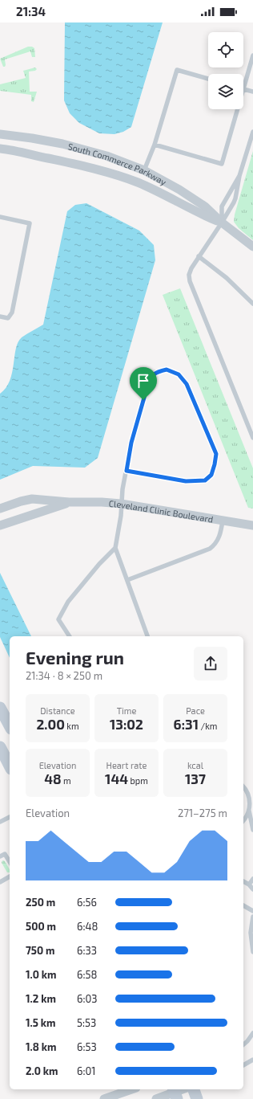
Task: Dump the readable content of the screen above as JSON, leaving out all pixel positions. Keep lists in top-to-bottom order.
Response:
{
  "streets": {
    "street": ["South Commerce Parkway", "Cleveland Clinic Boulevard"]
  },
  "page": {
    "status": "21:34",
    "heading": ["Evening run", "21:34 · 8 × 250 m"],
    "stats": [
      ["Distance", "2.00 km"],
      ["Time", "13:02"],
      ["Pace", "6:31 /km"],
      ["Elevation", "48 m"],
      ["Heart rate", "144 bpm"],
      ["kcal", "137"]
    ],
    "chart": ["Elevation", "271–275 m"],
    "list": [
      {
        "name": "250 m",
        "note": "6:56"
      },
      {
        "name": "500 m",
        "note": "6:48"
      },
      {
        "name": "750 m",
        "note": "6:33"
      },
      {
        "name": "1.0 km",
        "note": "6:58"
      },
      {
        "name": "1.2 km",
        "note": "6:03"
      },
      {
        "name": "1.5 km",
        "note": "5:53"
      },
      {
        "name": "1.8 km",
        "note": "6:53"
      },
      {
        "name": "2.0 km",
        "note": "6:01"
      }
    ]
  }
}
